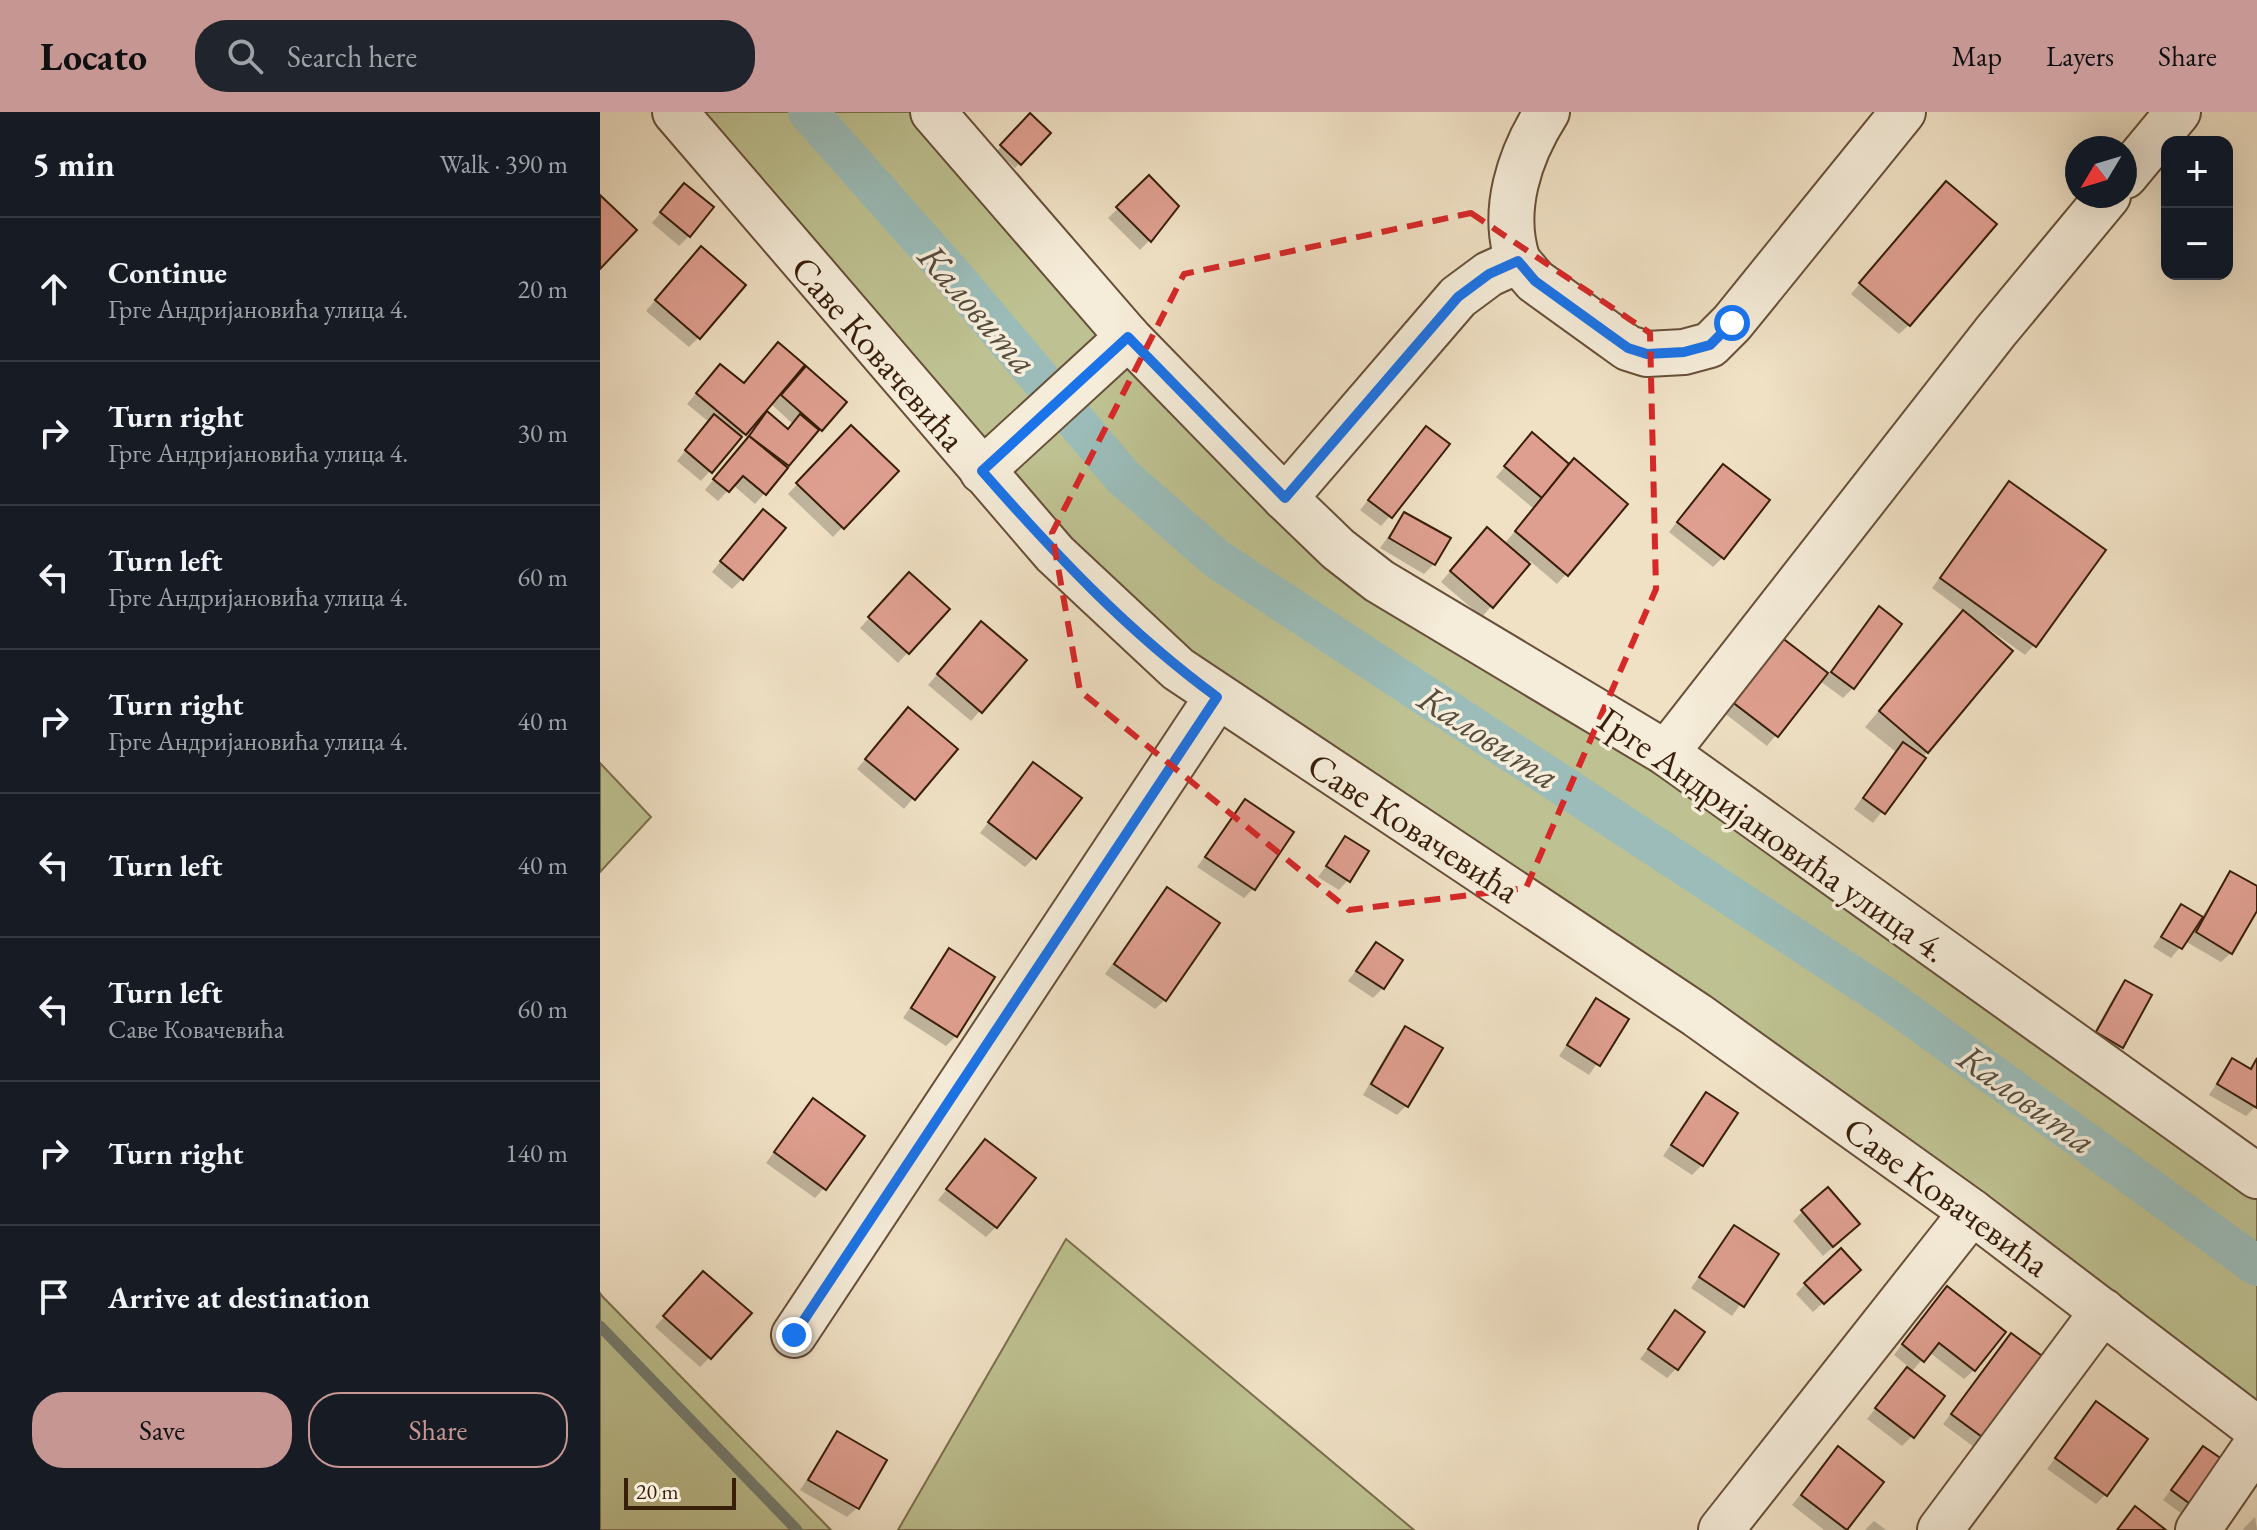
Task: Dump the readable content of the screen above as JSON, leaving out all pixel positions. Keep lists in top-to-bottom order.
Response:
{
  "streets": {
    "street": ["Саве Ковачевића", "Грге Андријановића улица 4."]
  },
  "water": ["Каловита"],
  "scale_bar": "20 m",
  "north": "bottom left",
  "page": {
    "header": "Locato",
    "search": "Search here",
    "nav": ["Map", "Layers", "Share"],
    "heading": ["5 min", "Walk · 390 m"],
    "map_buttons": ["+", "−"],
    "list": [
      ["Continue", "Грге Андријановића улица 4.", "20 m"],
      ["Turn right", "Грге Андријановића улица 4.", "30 m"],
      ["Turn left", "Грге Андријановића улица 4.", "60 m"],
      ["Turn right", "Грге Андријановића улица 4.", "40 m"],
      ["Turn left", "40 m"],
      ["Turn left", "Саве Ковачевића", "60 m"],
      ["Turn right", "140 m"],
      "Arrive at destination"
    ],
    "buttons": ["Save", "Share"],
    "scale": "20 m"
  }
}
